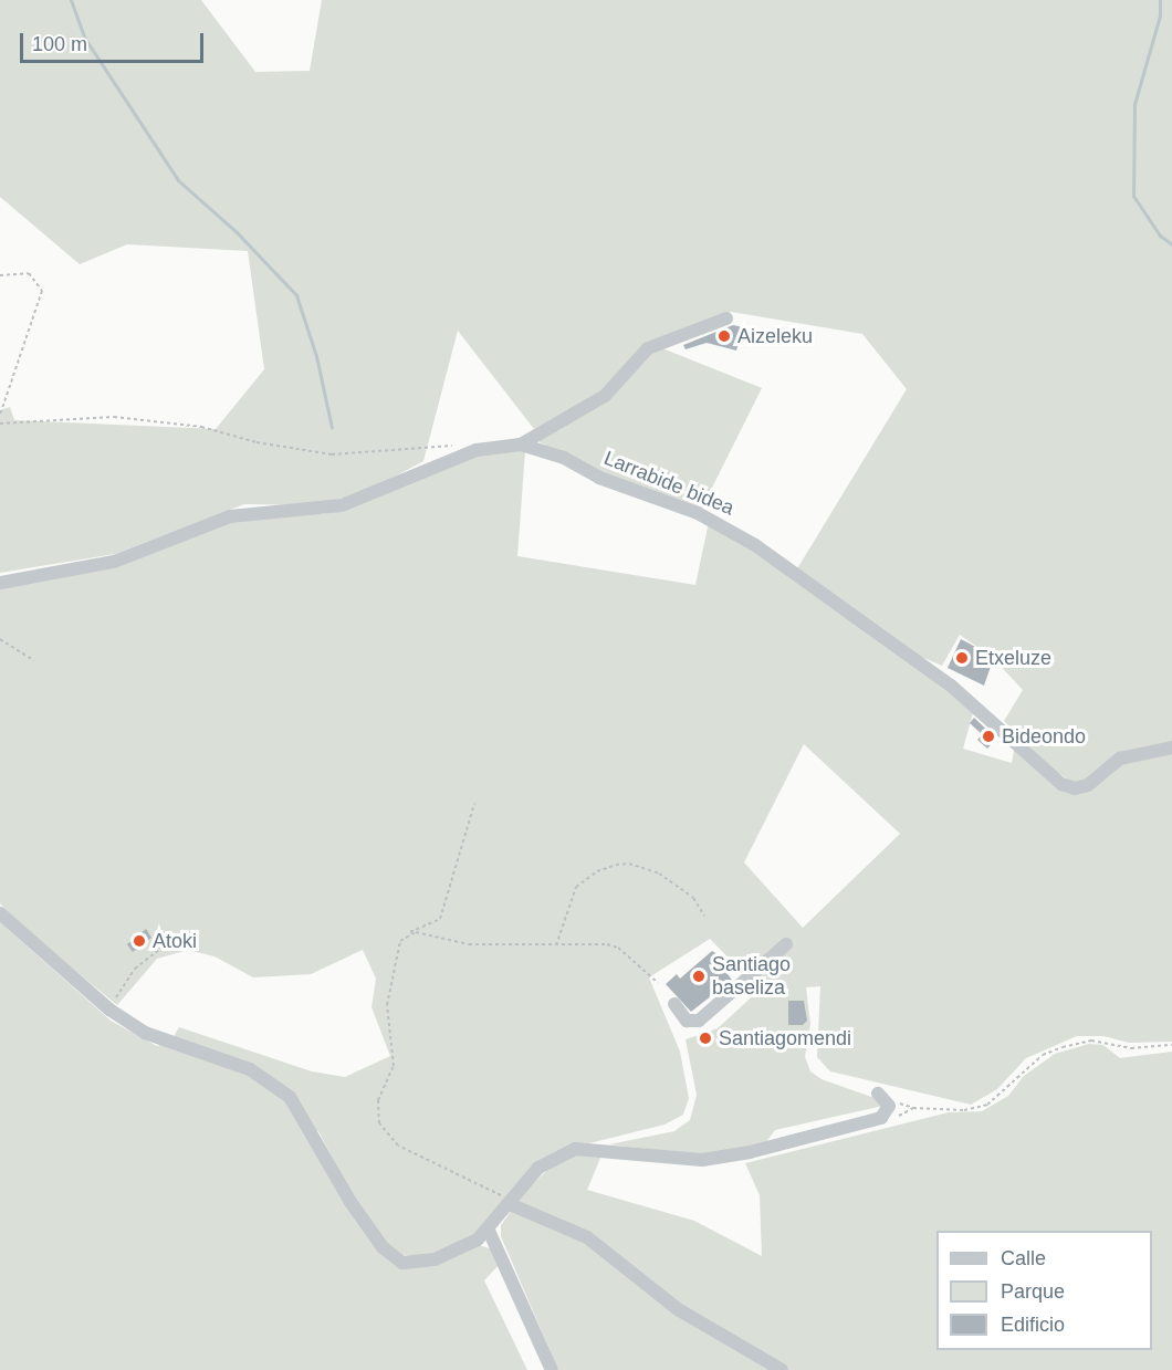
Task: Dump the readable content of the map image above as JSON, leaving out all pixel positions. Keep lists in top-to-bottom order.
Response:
{
  "streets": {
    "street": ["Larrabide bidea"]
  },
  "places": [
    "Aizeleku",
    "Etxeluze",
    "Bideondo",
    "Atoki",
    "Santiago baseliza",
    "Santiagomendi"
  ],
  "legend": ["Calle", "Parque", "Edificio"],
  "scale_bar": "100 m"
}
